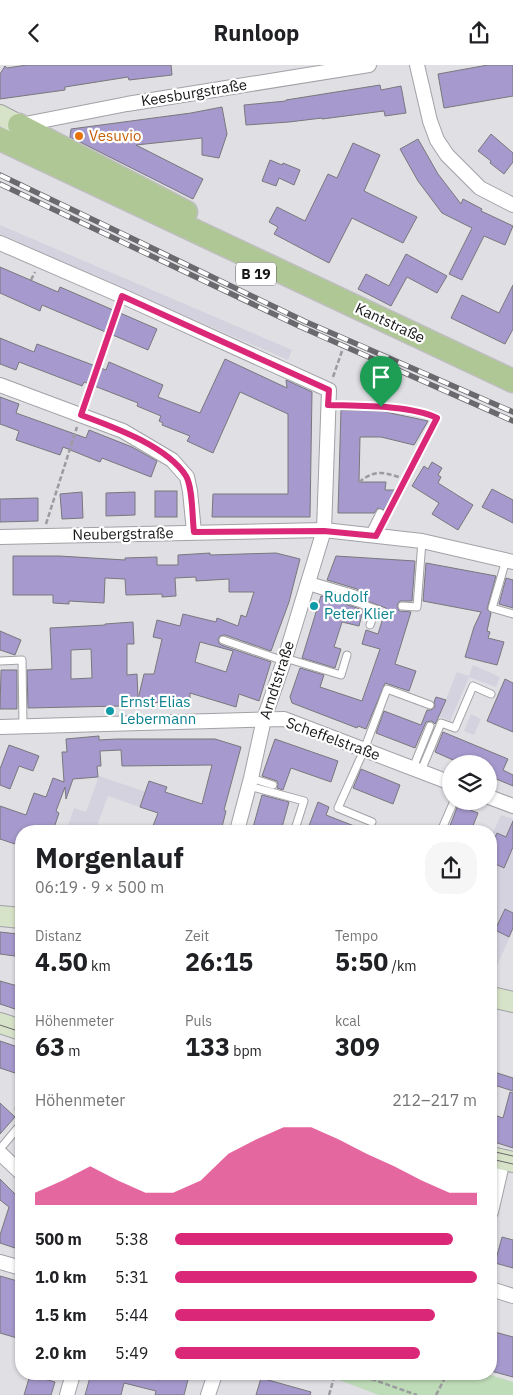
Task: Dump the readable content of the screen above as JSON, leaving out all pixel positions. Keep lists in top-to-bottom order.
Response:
{
  "streets": {
    "main road": ["B 19", "Kantstraße"],
    "street": [
      "Keesburgstraße",
      "Neubergstraße",
      "Arndtstraße",
      "Scheffelstraße"
    ]
  },
  "crossings": [
    ["B 19", "Kantstraße"],
    ["Neubergstraße", "Arndtstraße"],
    ["Arndtstraße", "Scheffelstraße"]
  ],
  "places": ["Vesuvio", "Rudolf Peter Klier", "Ernst Elias Lebermann"],
  "page": {
    "header": "Runloop",
    "heading": ["Morgenlauf", "06:19 · 9 × 500 m"],
    "stats": [
      ["Distanz", "4.50 km"],
      ["Zeit", "26:15"],
      ["Tempo", "5:50 /km"],
      ["Höhenmeter", "63 m"],
      ["Puls", "133 bpm"],
      ["kcal", "309"]
    ],
    "chart": ["Höhenmeter", "212–217 m"],
    "list": [
      {
        "name": "500 m",
        "note": "5:38"
      },
      {
        "name": "1.0 km",
        "note": "5:31"
      },
      {
        "name": "1.5 km",
        "note": "5:44"
      },
      {
        "name": "2.0 km",
        "note": "5:49"
      }
    ]
  }
}
